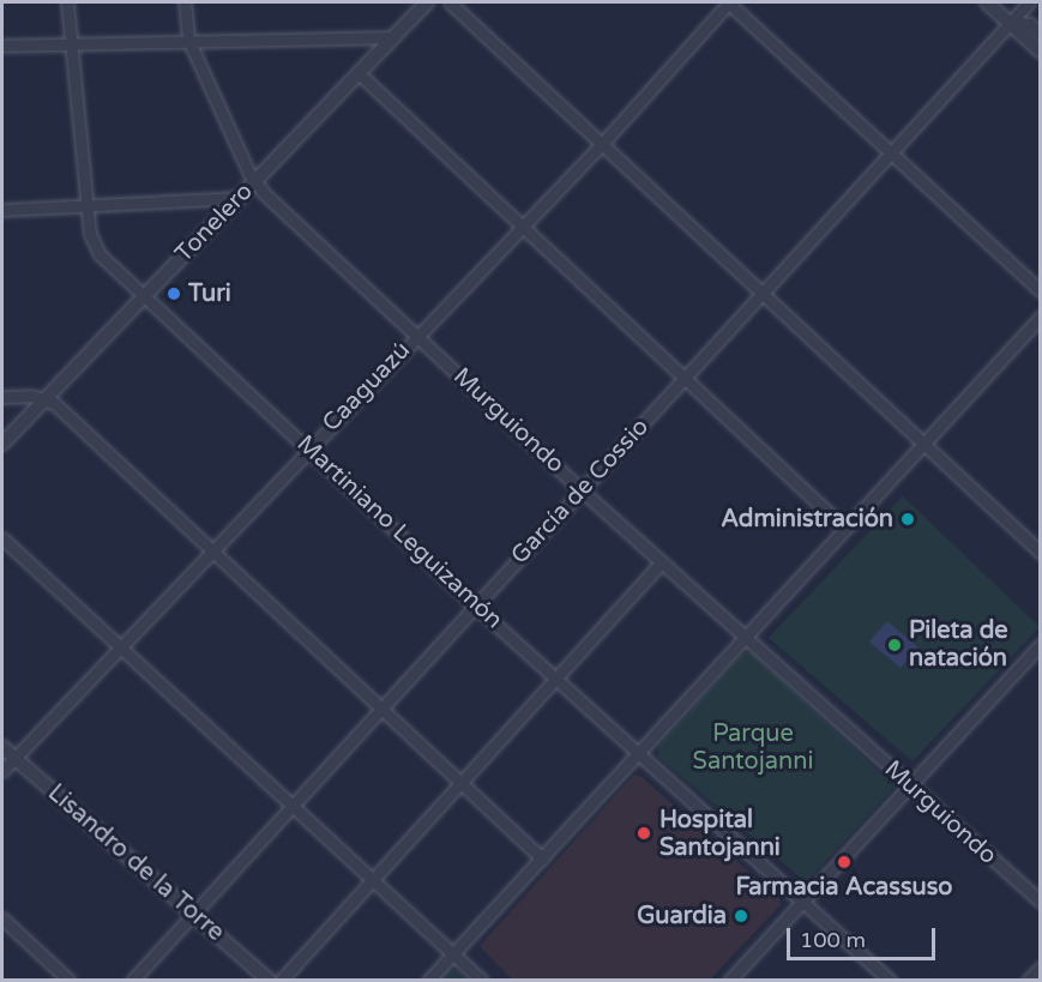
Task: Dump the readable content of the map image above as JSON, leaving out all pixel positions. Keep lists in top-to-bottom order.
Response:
{
  "streets": {
    "street": [
      "Tonelero",
      "Caaguazú",
      "Murguiondo",
      "García de Cossio",
      "Martiniano Leguizamón",
      "Lisandro de la Torre"
    ]
  },
  "crossings": [
    ["Tonelero", "Murguiondo"],
    ["Tonelero", "Martiniano Leguizamón"],
    ["Caaguazú", "Murguiondo"],
    ["Caaguazú", "Martiniano Leguizamón"],
    ["Caaguazú", "Lisandro de la Torre"],
    ["Murguiondo", "García de Cossio"],
    ["García de Cossio", "Martiniano Leguizamón"],
    ["García de Cossio", "Lisandro de la Torre"]
  ],
  "parks": ["Parque Santojanni"],
  "places": [
    "Turi",
    "Administración",
    "Pileta de natación",
    "Hospital Santojanni",
    "Farmacia Acassuso",
    "Guardia"
  ],
  "scale_bar": "100 m"
}
